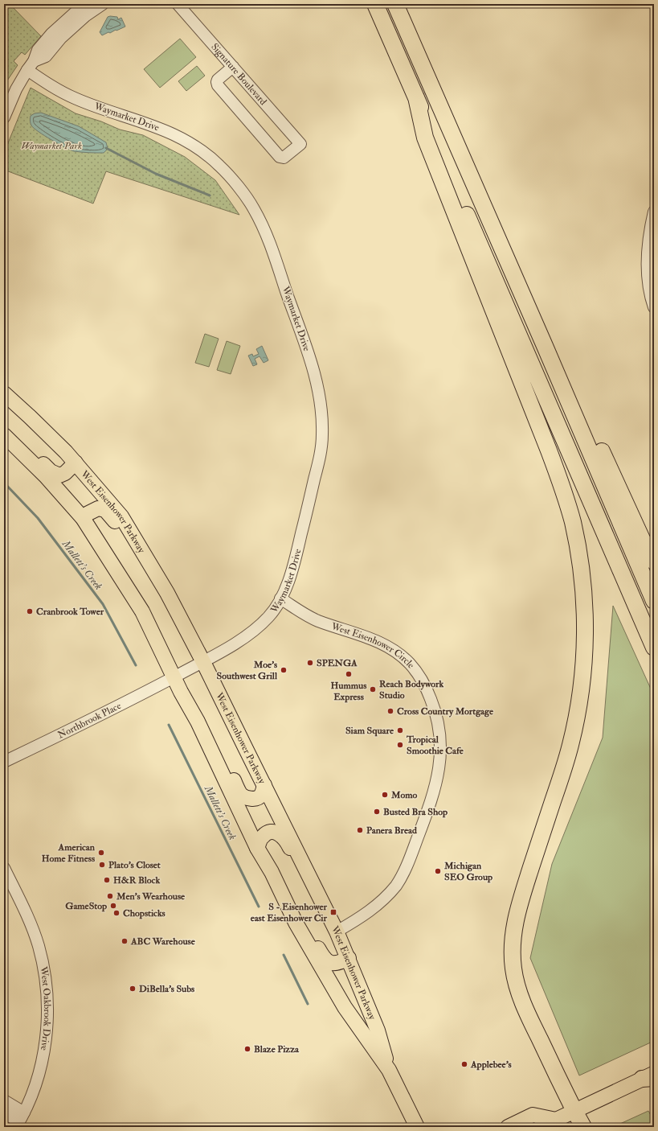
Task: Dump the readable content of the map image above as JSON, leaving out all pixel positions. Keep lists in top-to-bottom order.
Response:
{
  "streets": {
    "main road": ["West Eisenhower Parkway"],
    "street": [
      "Signature Boulevard",
      "Waymarket Drive",
      "West Eisenhower Circle",
      "Northbrook Place",
      "West Oakbrook Drive"
    ]
  },
  "crossings": [
    ["Waymarket Drive", "West Eisenhower Parkway"],
    ["Waymarket Drive", "West Eisenhower Circle"],
    ["Waymarket Drive", "Northbrook Place"],
    ["West Eisenhower Parkway", "West Eisenhower Circle"],
    ["West Eisenhower Parkway", "Northbrook Place"]
  ],
  "water": ["Mallett's Creek"],
  "parks": ["Waymarket Park"],
  "places": {
    "other": [
      "Cranbrook Tower",
      "SPENGA",
      "Moe's Southwest Grill",
      "Hummus Express",
      "Reach Bodywork Studio",
      "Cross Country Mortgage",
      "Siam Square",
      "Tropical Smoothie Cafe",
      "Momo",
      "Busted Bra Shop",
      "Panera Bread",
      "American Home Fitness",
      "Plato's Closet",
      "Michigan SEO Group",
      "H&R Block",
      "Men's Wearhouse",
      "GameStop",
      "Chopsticks",
      "ABC Warehouse",
      "DiBella's Subs",
      "Blaze Pizza",
      "Applebee's"
    ],
    "transit": ["S - Eisenhower east Eisenhower Cir"]
  }
}
